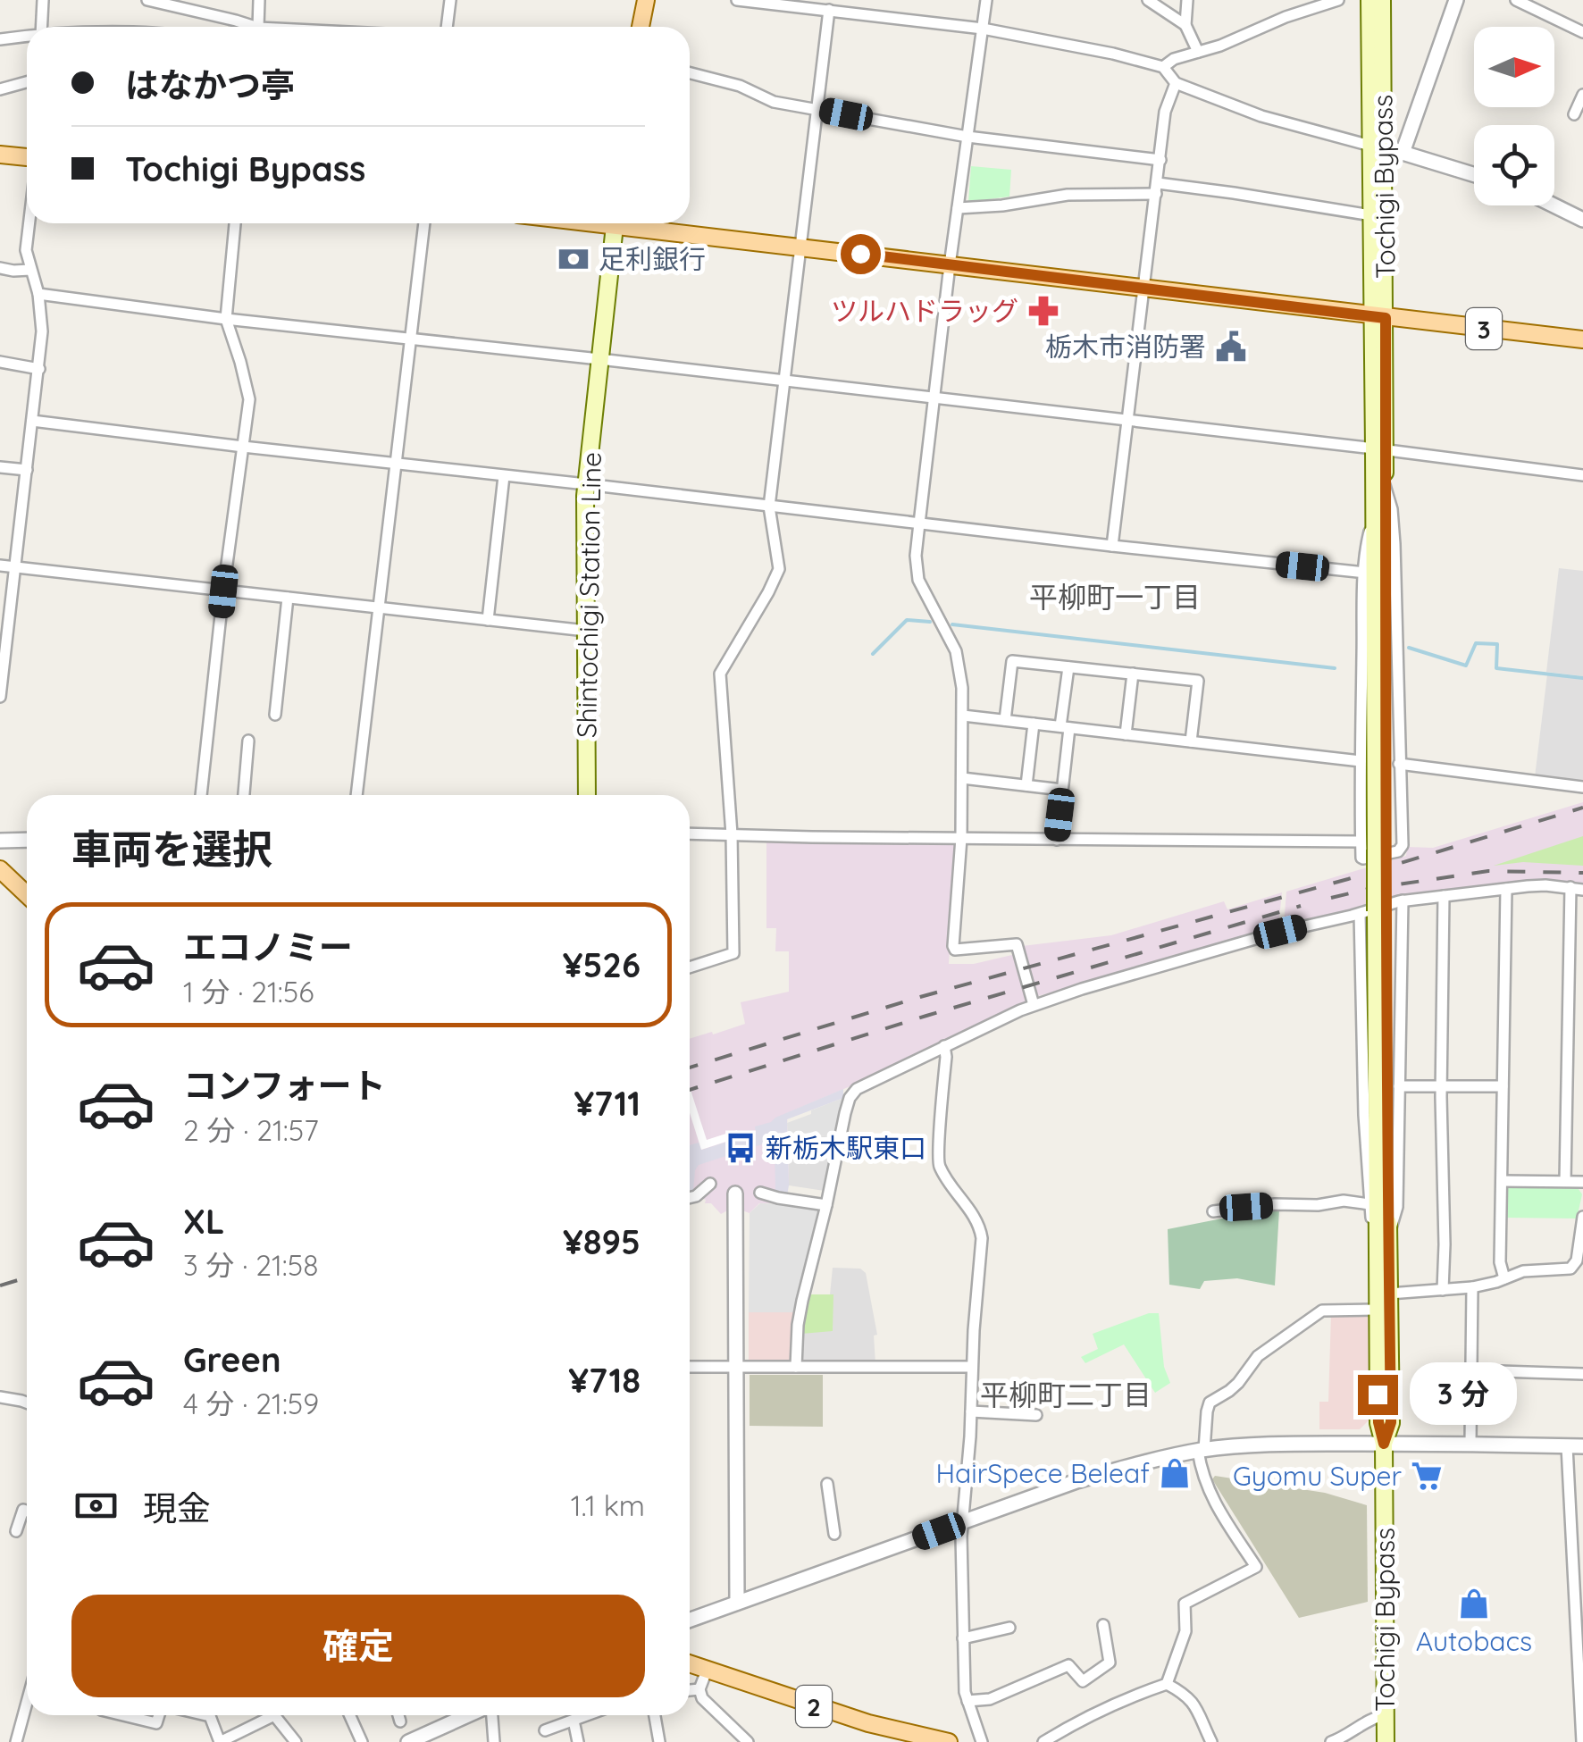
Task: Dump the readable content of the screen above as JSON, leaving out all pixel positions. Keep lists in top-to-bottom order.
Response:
{
  "streets": {
    "main road": [
      "Tochigi Bypass",
      "3",
      "Shintochigi Station Line",
      "2"
    ]
  },
  "crossings": [
    ["Tochigi Bypass", "3"]
  ],
  "districts": ["平柳町一丁目", "平柳町二丁目"],
  "places": {
    "bank": ["足利銀行"],
    "pharmacy": ["ツルハドラッグ"],
    "public building": ["栃木市消防署"],
    "bus stop": ["新栃木駅東口"],
    "shop": ["HairSpece Beleaf", "Autobacs"],
    "supermarket": ["Gyomu Super"]
  },
  "north": "right",
  "page": {
    "banner": ["はなかつ亭", "Tochigi Bypass"],
    "heading": "車両を選択",
    "list": [
      {
        "name": "エコノミー",
        "note": "1 分 · 21:56",
        "value": "¥526"
      },
      {
        "name": "コンフォート",
        "note": "2 分 · 21:57",
        "value": "¥711"
      },
      {
        "name": "XL",
        "note": "3 分 · 21:58",
        "value": "¥895"
      },
      {
        "name": "Green",
        "note": "4 分 · 21:59",
        "value": "¥718"
      }
    ],
    "bubble": "3 分",
    "pay": ["現金", "1.1 km"],
    "buttons": "確定"
  }
}
